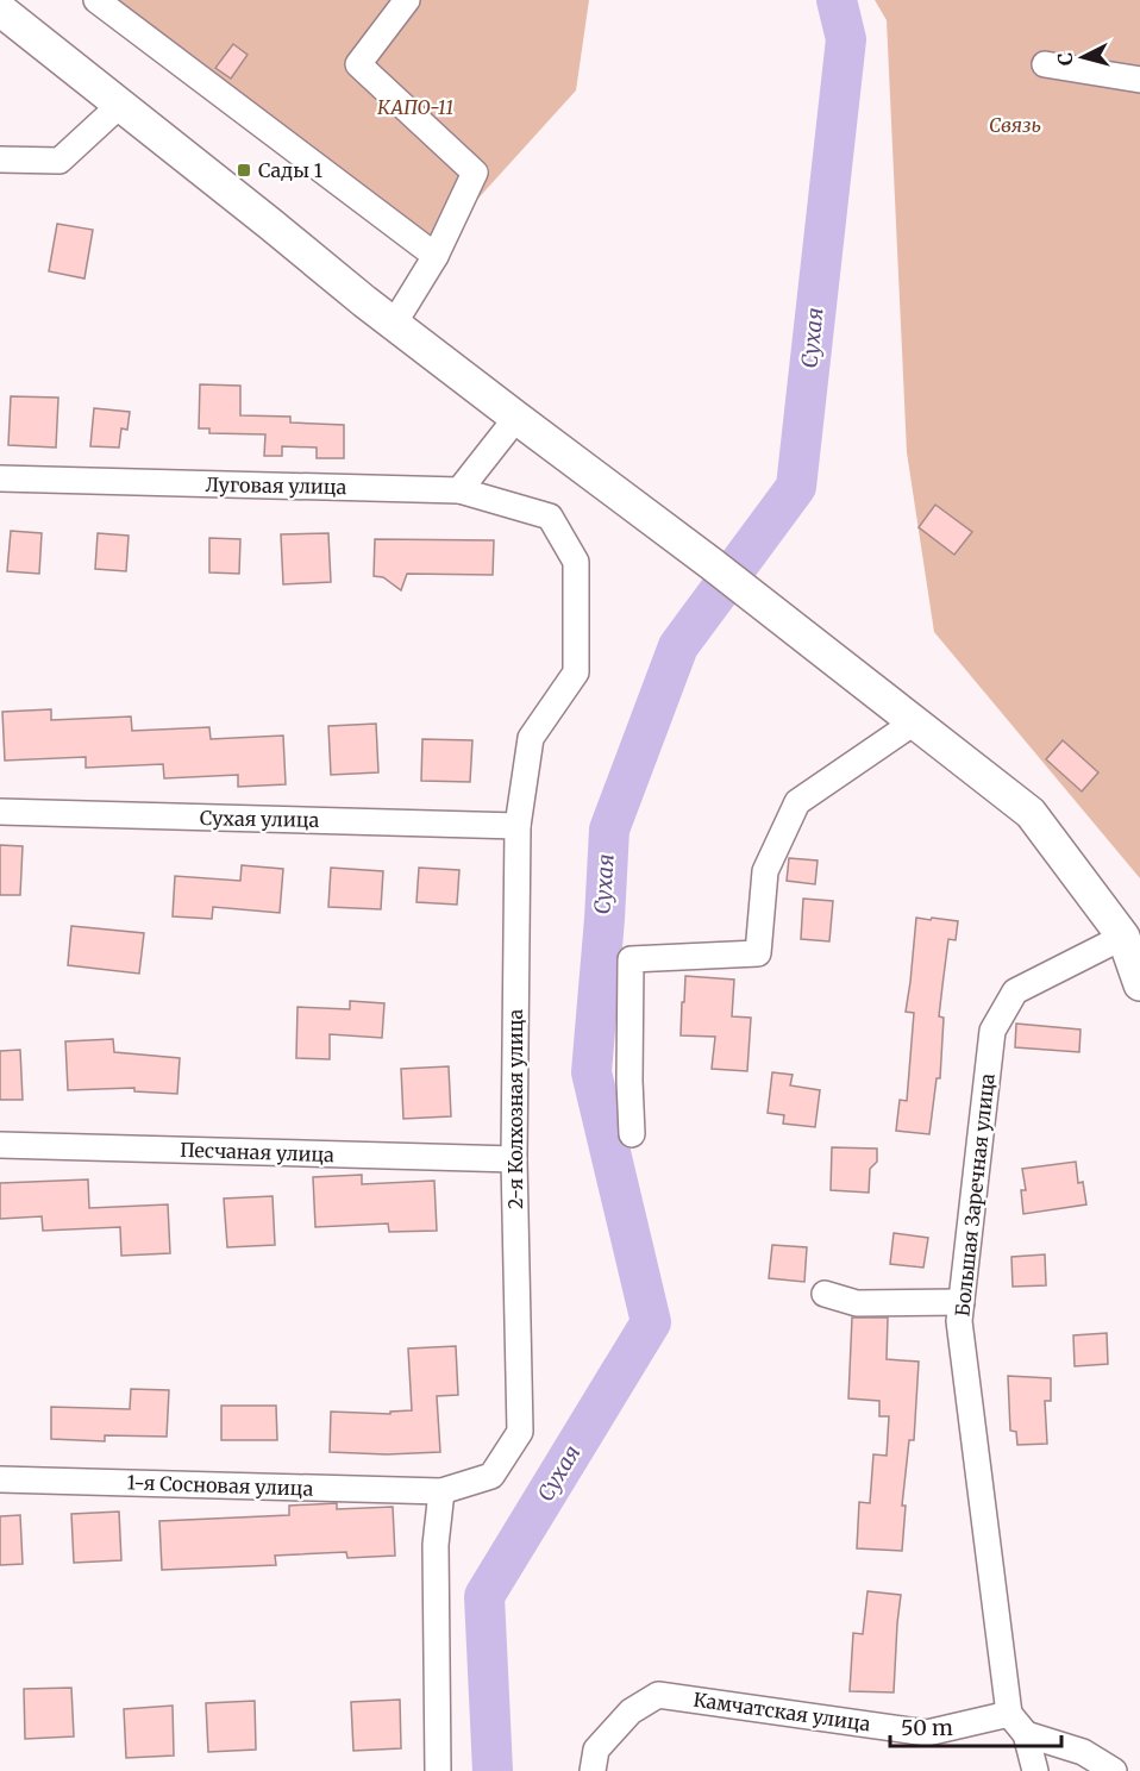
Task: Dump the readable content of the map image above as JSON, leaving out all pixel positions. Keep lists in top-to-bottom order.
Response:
{
  "streets": {
    "street": [
      "Луговая улица",
      "Сухая улица",
      "2-я Колхозная улица",
      "Песчаная улица",
      "Большая Заречная улица",
      "1-я Сосновая улица",
      "Камчатская улица"
    ]
  },
  "crossings": [
    ["Луговая улица", "2-я Колхозная улица"],
    ["Сухая улица", "2-я Колхозная улица"],
    ["2-я Колхозная улица", "Песчаная улица"],
    ["2-я Колхозная улица", "1-я Сосновая улица"],
    ["Большая Заречная улица", "Камчатская улица"]
  ],
  "water": ["Сухая"],
  "parks": ["КАПО-11", "Связь"],
  "places": {
    "transit": ["Сады 1"]
  },
  "scale_bar": "50 m",
  "north": "left"
}
